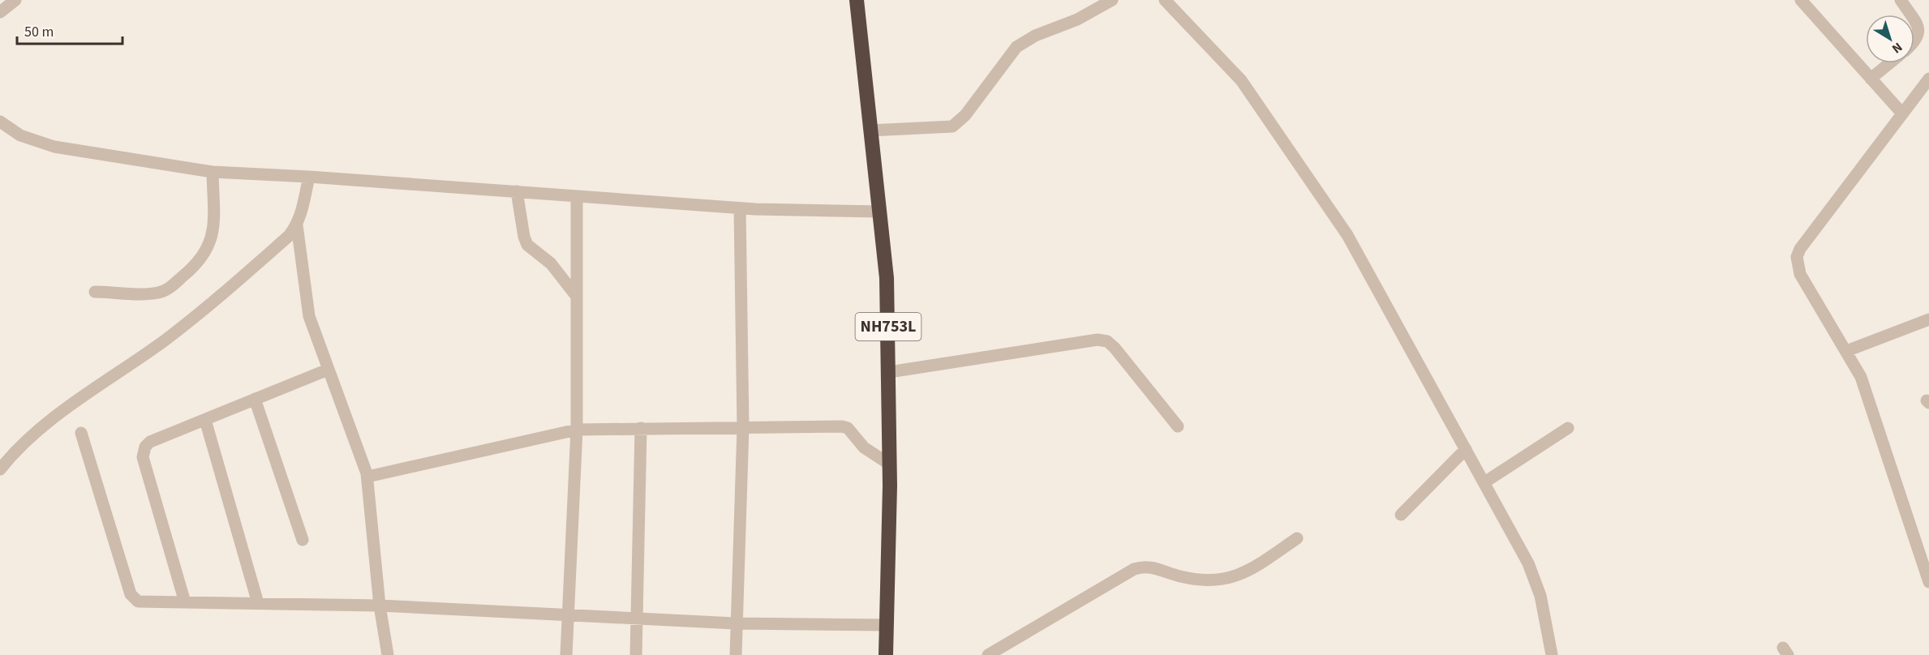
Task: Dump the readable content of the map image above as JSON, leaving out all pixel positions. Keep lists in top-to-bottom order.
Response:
{
  "streets": {
    "highway": ["NH753L"]
  },
  "scale_bar": "50 m",
  "north": "bottom right"
}
